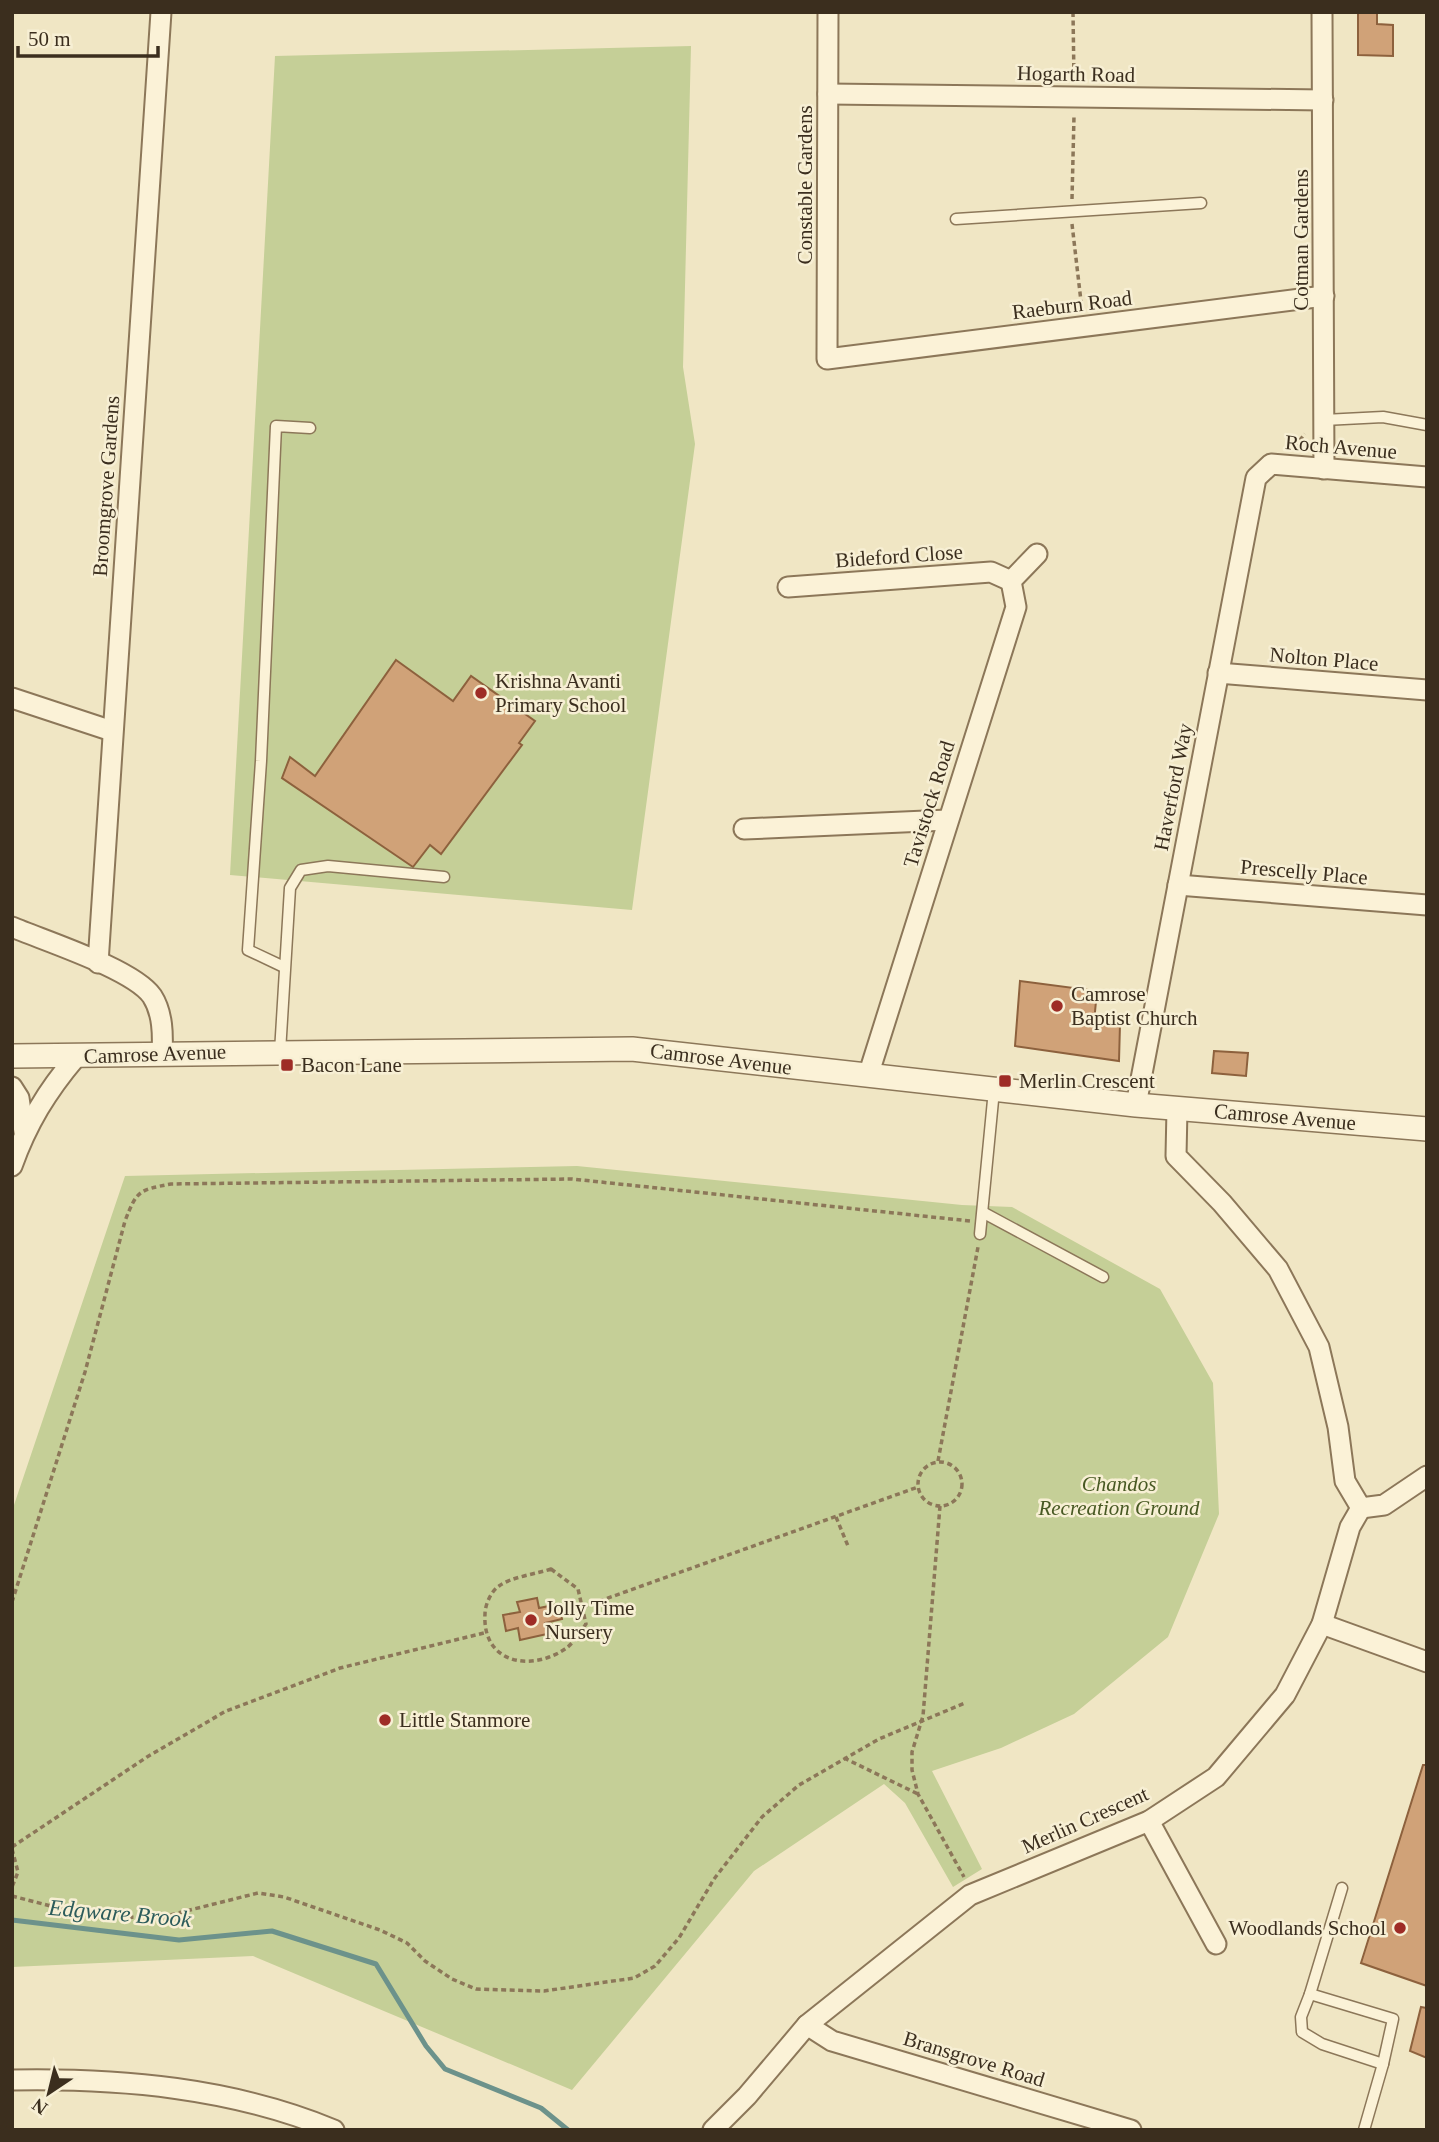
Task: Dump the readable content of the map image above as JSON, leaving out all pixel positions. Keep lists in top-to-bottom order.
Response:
{
  "streets": {
    "street": [
      "Hogarth Road",
      "Constable Gardens",
      "Cotman Gardens",
      "Raeburn Road",
      "Roch Avenue",
      "Broomgrove Gardens",
      "Bideford Close",
      "Nolton Place",
      "Haverford Way",
      "Tavistock Road",
      "Prescelly Place",
      "Camrose Avenue",
      "Merlin Crescent",
      "Bransgrove Road"
    ]
  },
  "crossings": [
    ["Hogarth Road", "Constable Gardens"],
    ["Hogarth Road", "Cotman Gardens"],
    ["Constable Gardens", "Raeburn Road"],
    ["Cotman Gardens", "Raeburn Road"],
    ["Cotman Gardens", "Roch Avenue"],
    ["Roch Avenue", "Haverford Way"],
    ["Bideford Close", "Tavistock Road"],
    ["Nolton Place", "Haverford Way"],
    ["Haverford Way", "Prescelly Place"],
    ["Haverford Way", "Camrose Avenue"],
    ["Tavistock Road", "Camrose Avenue"],
    ["Merlin Crescent", "Bransgrove Road"]
  ],
  "water": ["Edgware Brook"],
  "parks": ["Chandos Recreation Ground"],
  "places": {
    "other": [
      "Krishna Avanti Primary School",
      "Camrose Baptist Church",
      "Jolly Time Nursery",
      "Little Stanmore",
      "Woodlands School"
    ],
    "transit": ["Bacon Lane", "Merlin Crescent"]
  },
  "scale_bar": "50 m",
  "north": "bottom left"
}
